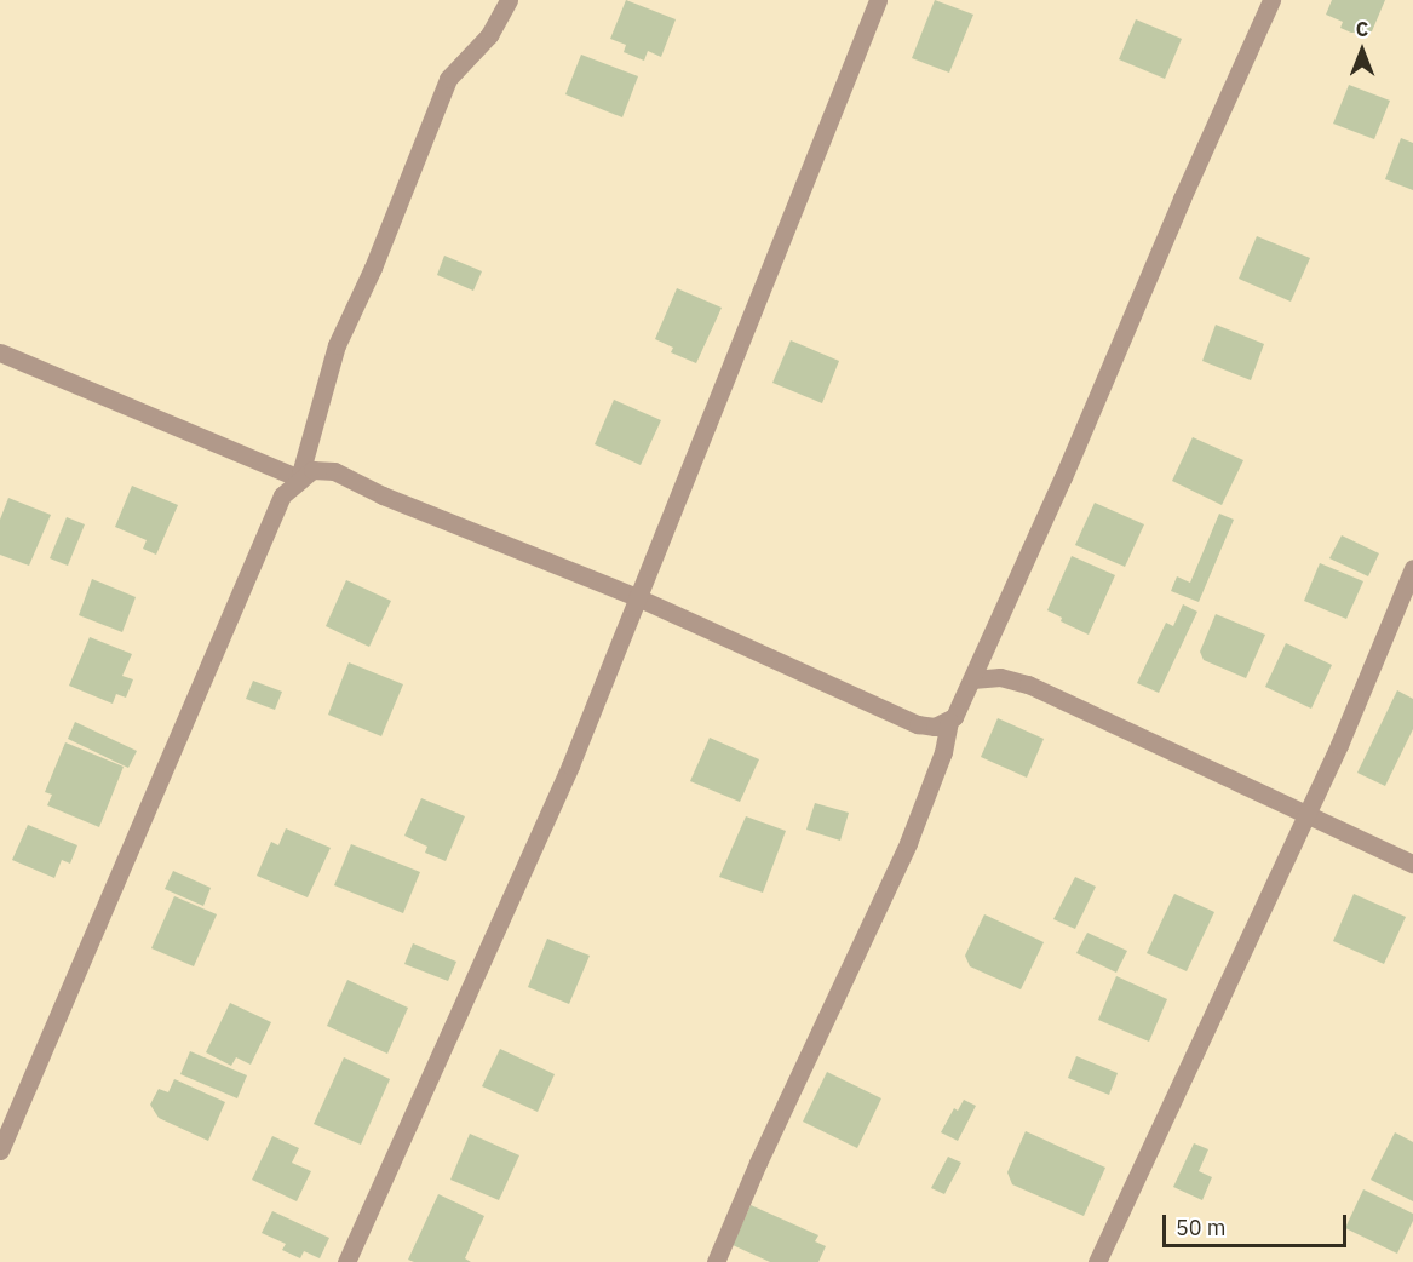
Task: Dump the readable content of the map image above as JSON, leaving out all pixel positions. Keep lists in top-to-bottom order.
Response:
{
  "scale_bar": "50 m",
  "north": "top"
}
